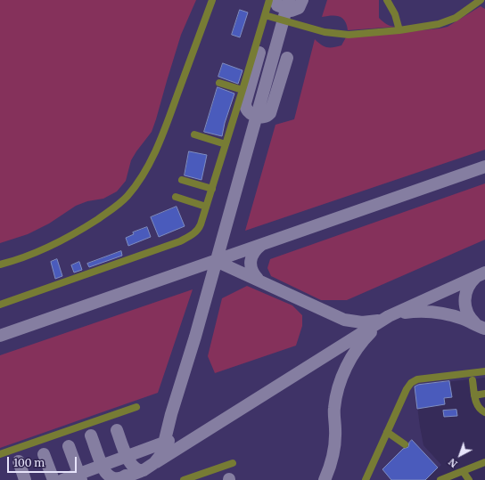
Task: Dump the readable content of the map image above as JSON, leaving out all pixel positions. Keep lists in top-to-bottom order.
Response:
{
  "scale_bar": "100 m",
  "north": "bottom left"
}
